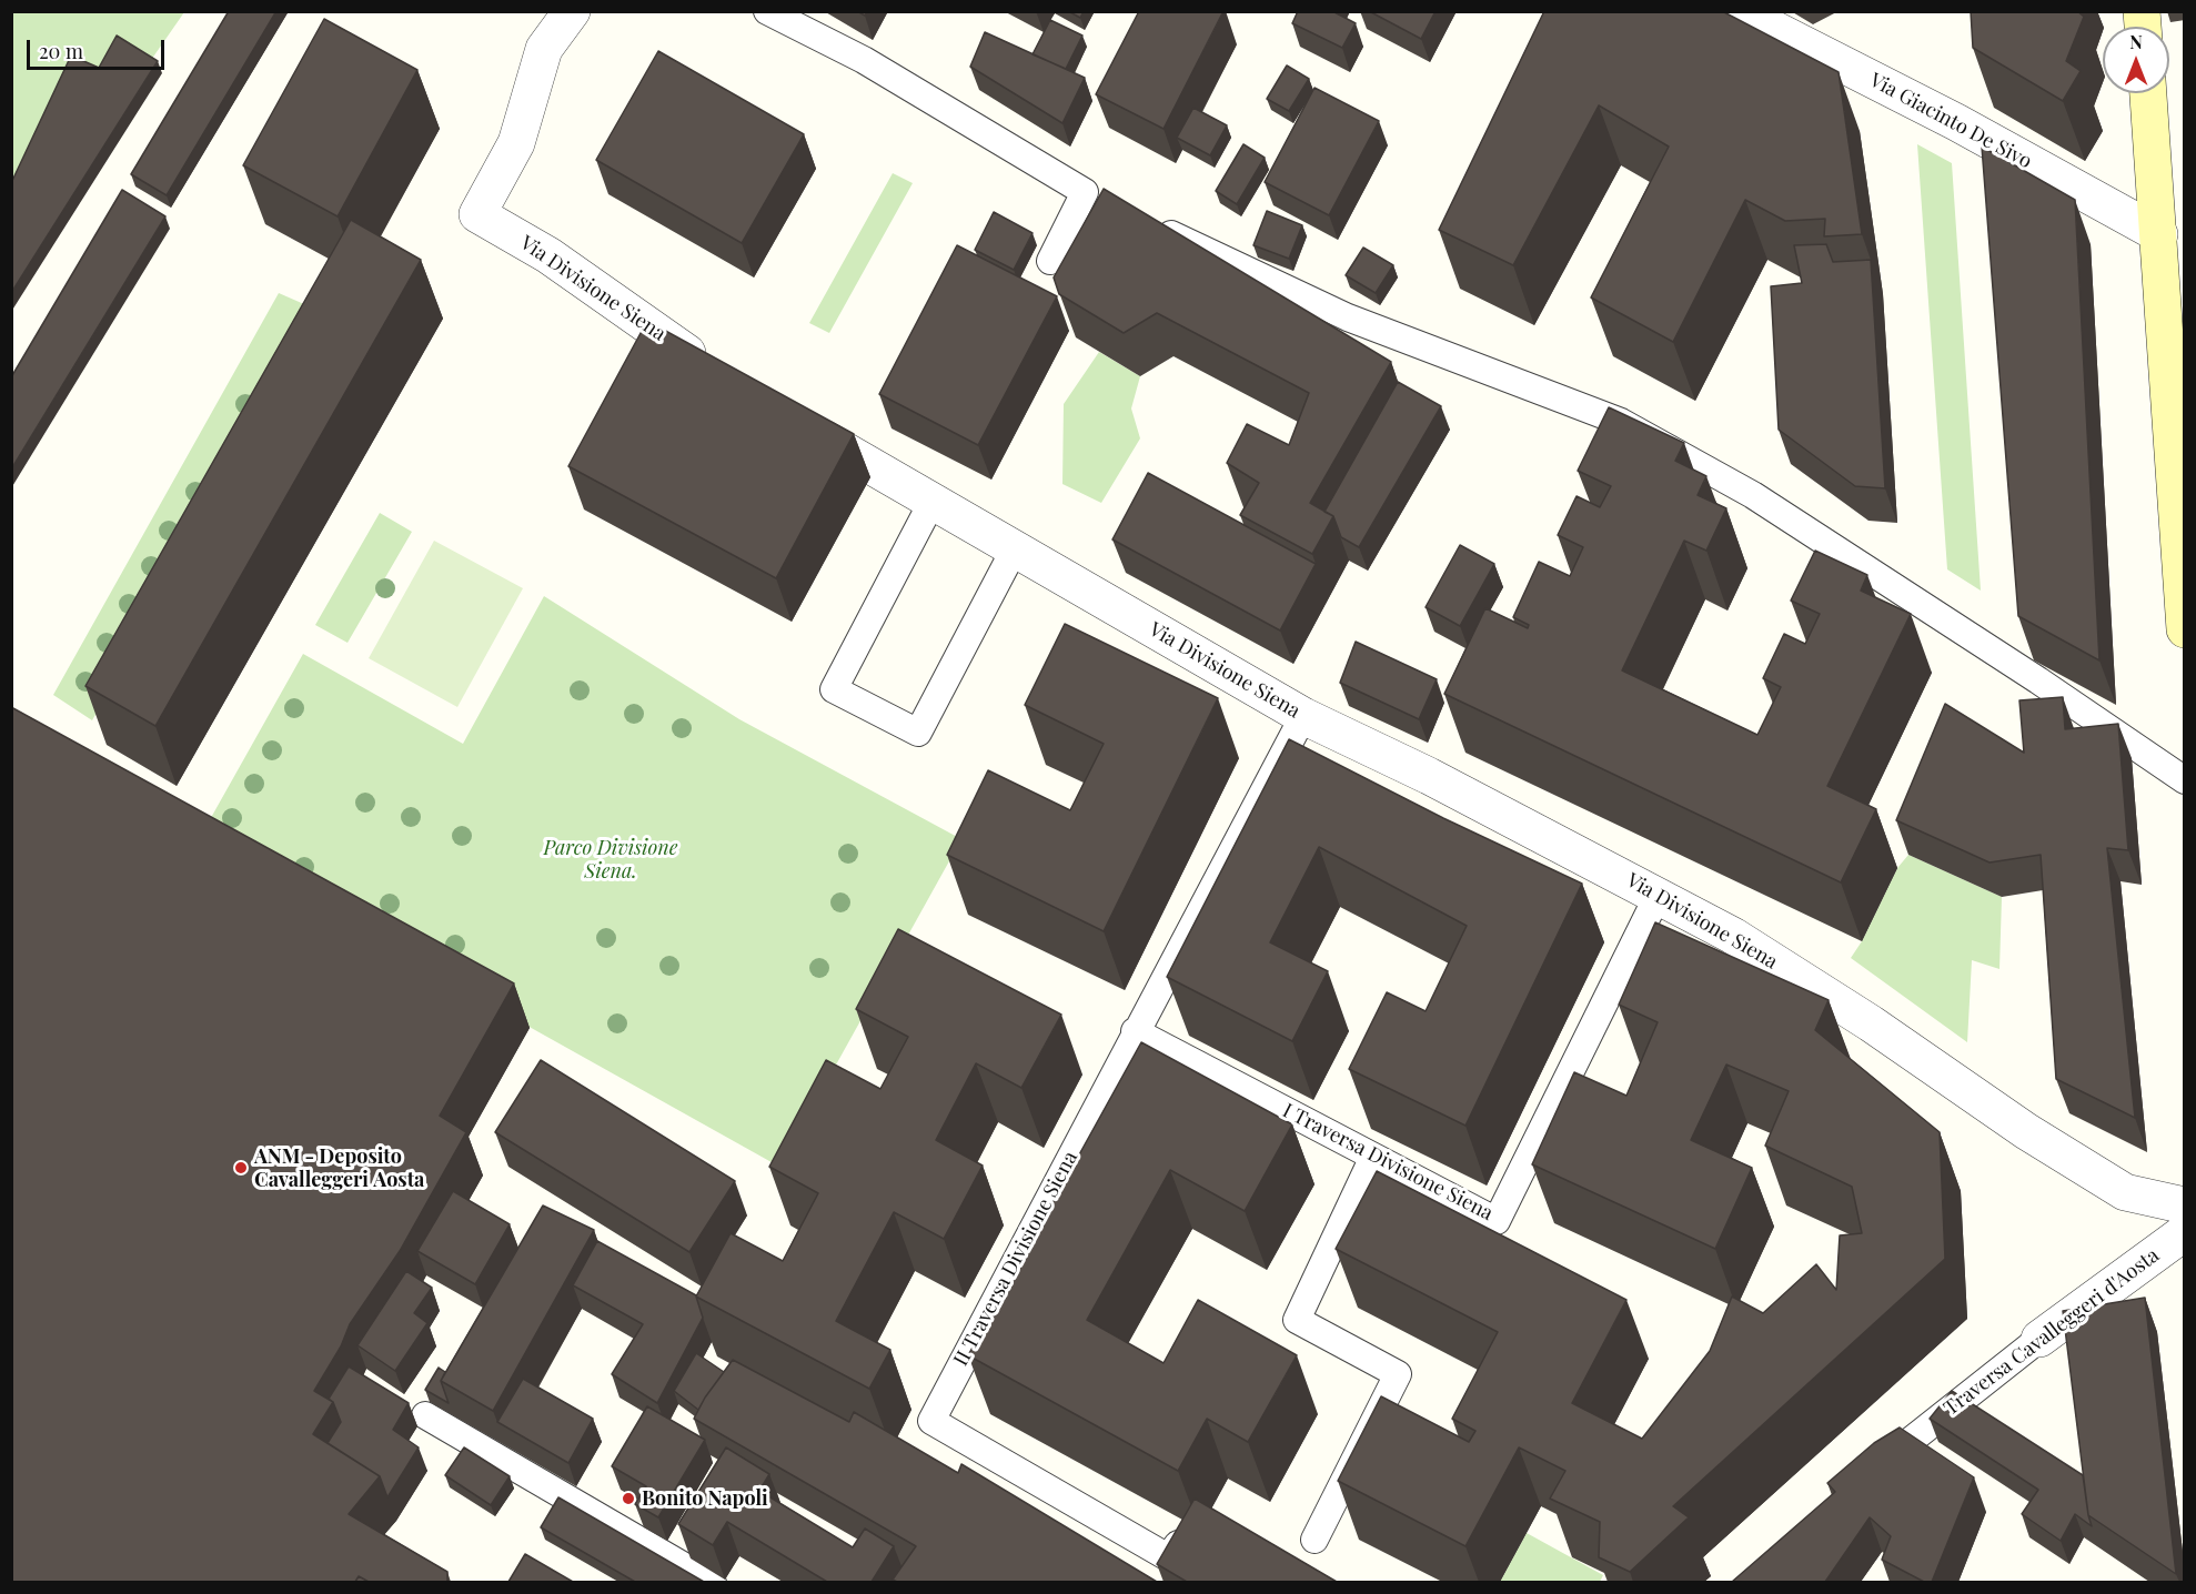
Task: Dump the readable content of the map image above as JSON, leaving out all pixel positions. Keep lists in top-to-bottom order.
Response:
{
  "streets": {
    "street": ["Via Giacinto De Sivo", "Via Divisione Siena", "Traversa Cavalleggeri d'Aosta"],
    "lane": ["I Traversa Divisione Siena", "II Traversa Divisione Siena"]
  },
  "crossings": [
    ["Via Divisione Siena", "I Traversa Divisione Siena"],
    ["Via Divisione Siena", "II Traversa Divisione Siena"],
    ["I Traversa Divisione Siena", "II Traversa Divisione Siena"]
  ],
  "parks": ["Parco Divisione Siena."],
  "places": ["ANM - Deposito Cavalleggeri Aosta", "Bonito Napoli"],
  "scale_bar": "20 m",
  "north": "top"
}
